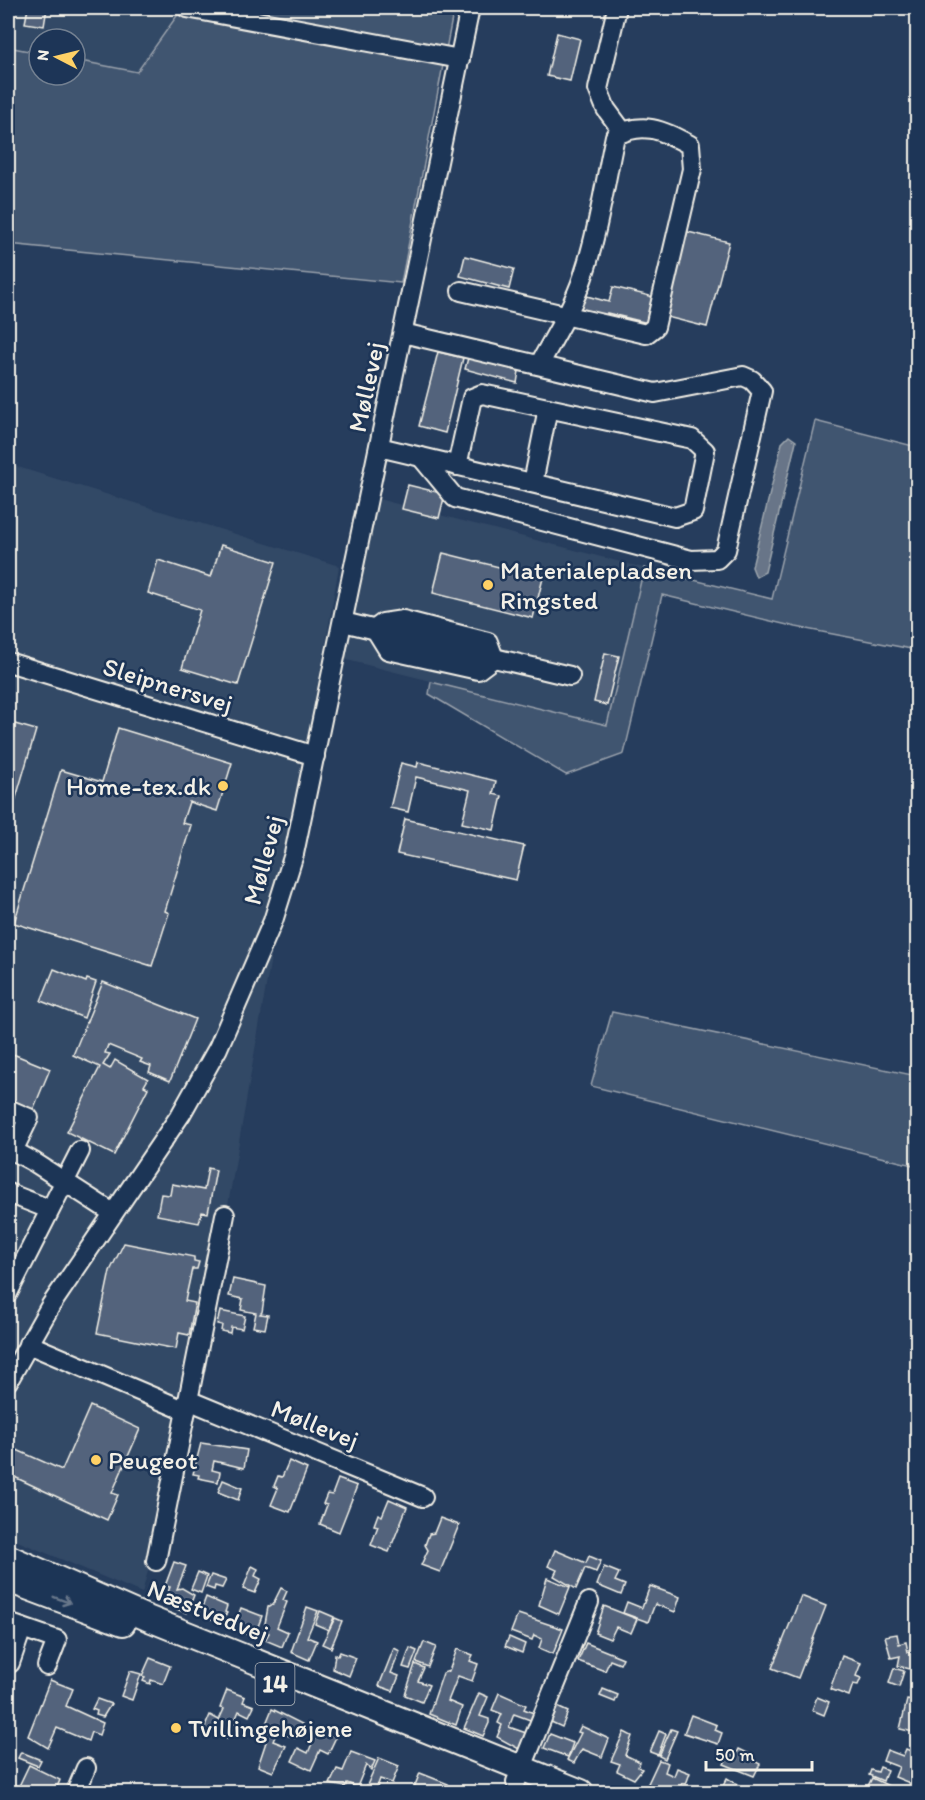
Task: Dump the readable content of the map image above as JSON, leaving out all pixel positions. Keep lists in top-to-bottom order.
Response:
{
  "streets": {
    "main road": ["Næstvedvej", "14"],
    "street": ["Møllevej", "Sleipnersvej"]
  },
  "crossings": [
    ["Møllevej", "Sleipnersvej"]
  ],
  "places": [
    "Materialepladsen Ringsted",
    "Home-tex.dk",
    "Peugeot",
    "Tvillingehøjene"
  ],
  "scale_bar": "50 m",
  "north": "left"
}
